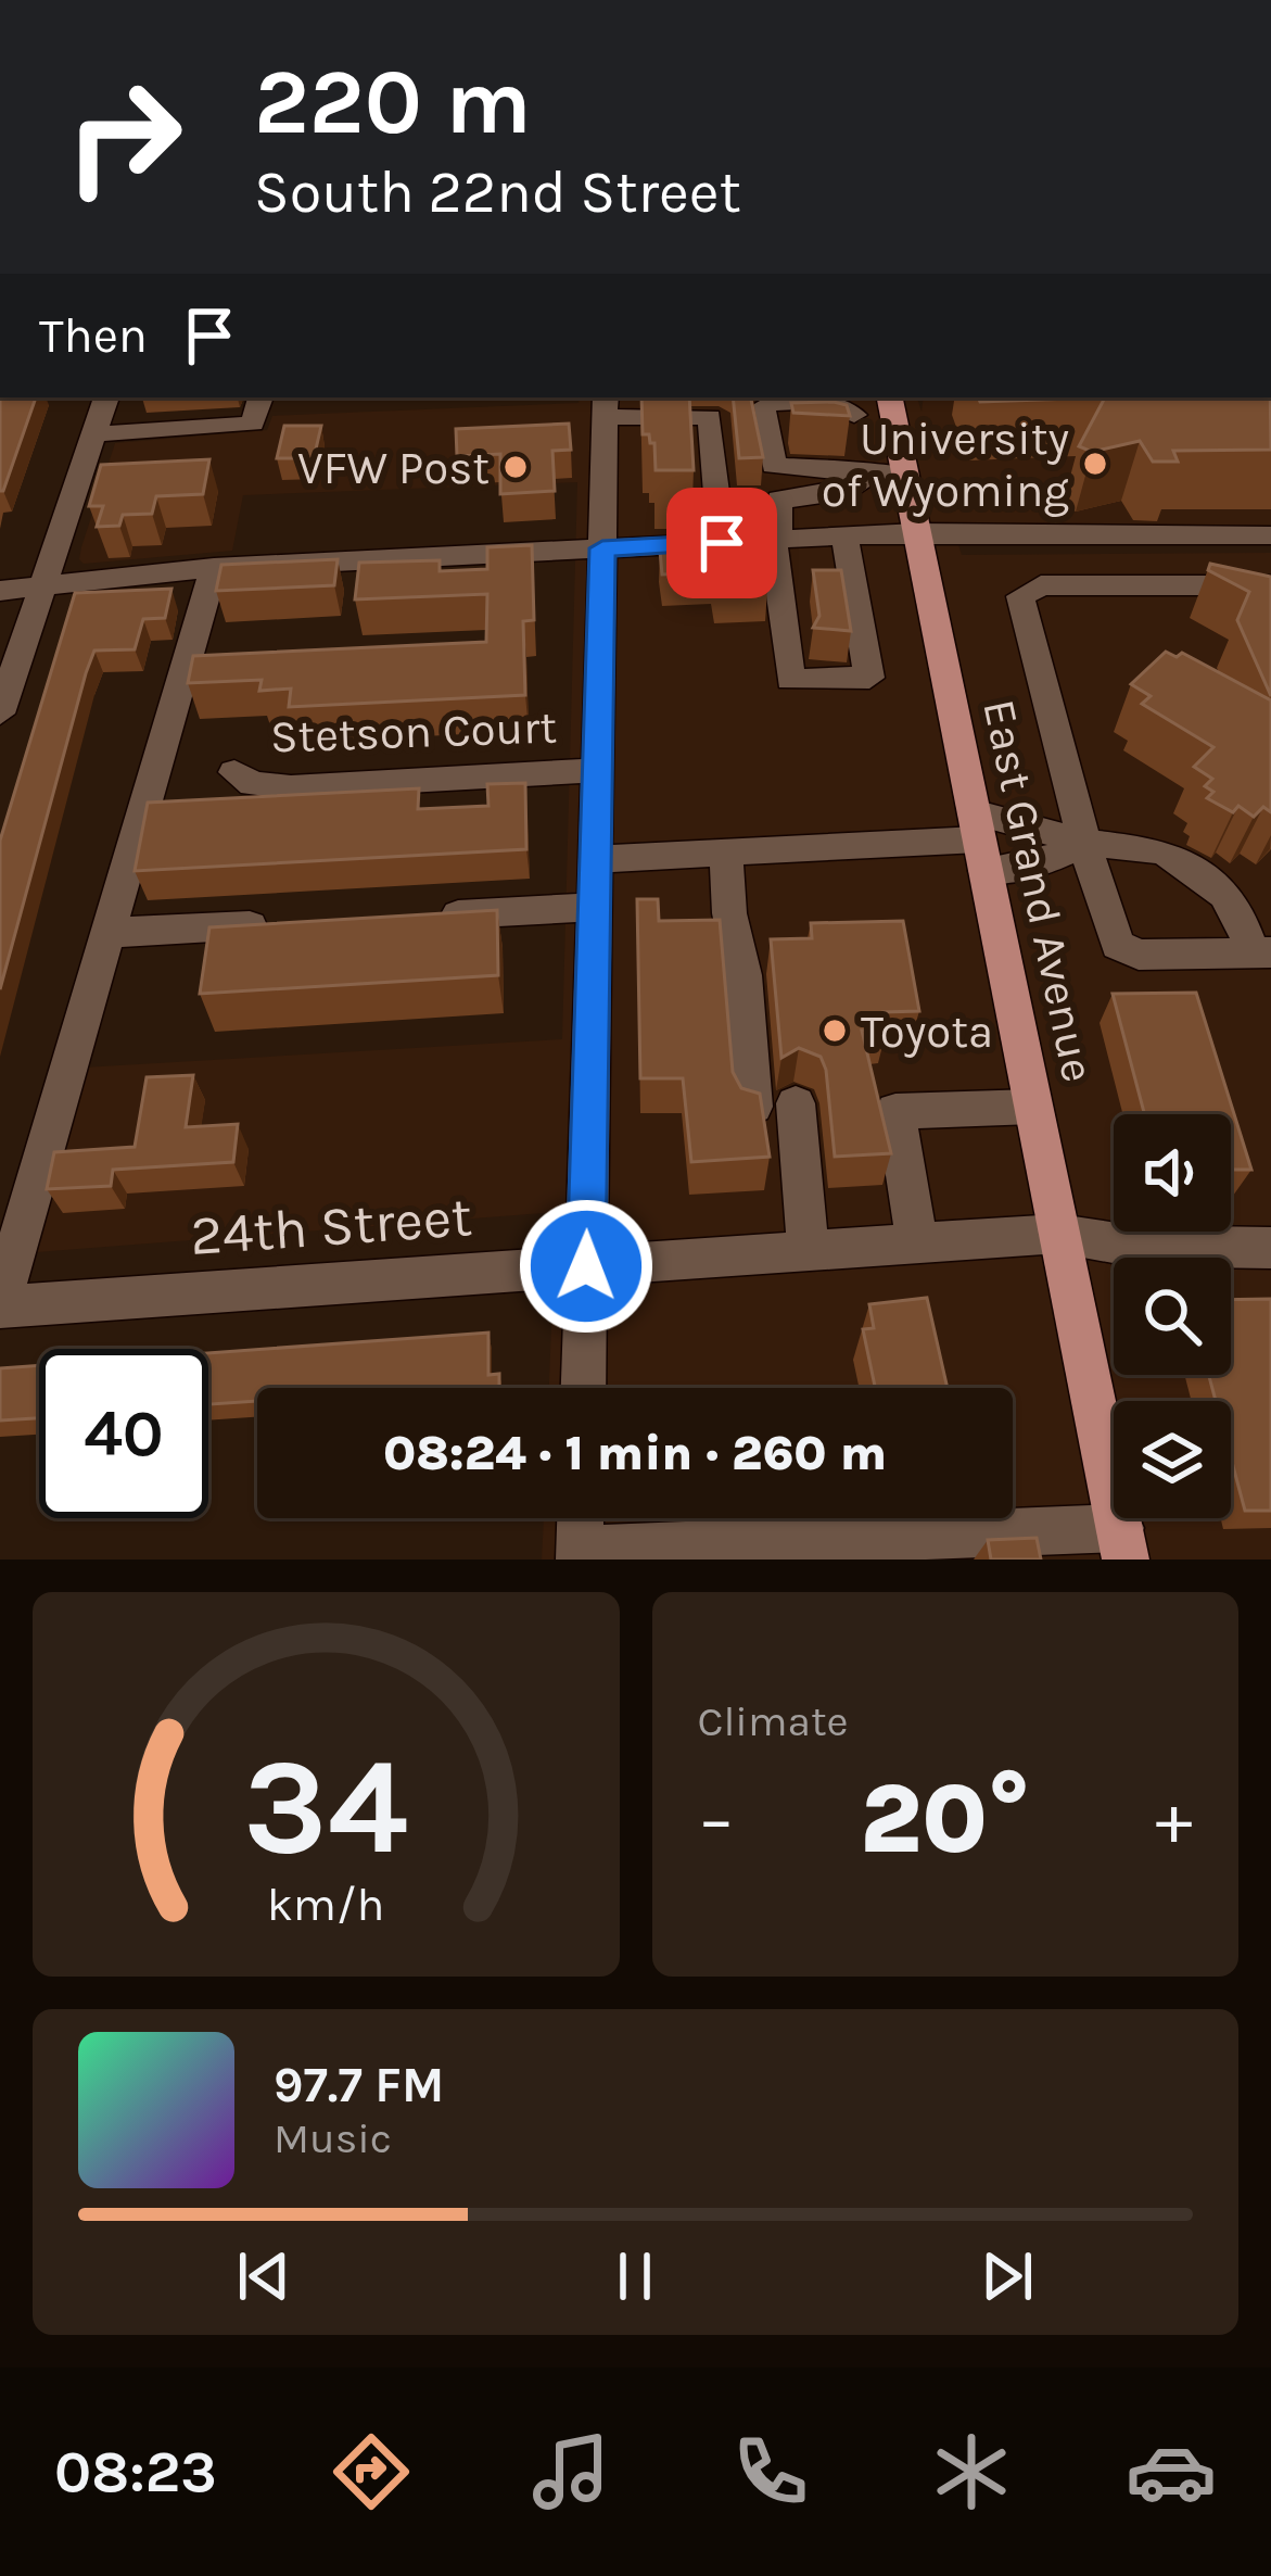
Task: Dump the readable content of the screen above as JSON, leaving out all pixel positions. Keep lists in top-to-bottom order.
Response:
{
  "streets": {
    "main road": ["East Grand Avenue"],
    "street": ["Stetson Court", "24th Street"]
  },
  "crossings": [
    ["East Grand Avenue", "24th Street"]
  ],
  "places": ["University of Wyoming", "VFW Post", "Toyota"],
  "page": {
    "turn": ["220 m", "South 22nd Street"],
    "then": "Then",
    "limit": "40",
    "trip": "08:24 · 1 min · 260 m",
    "tile": "Climate",
    "heat": ["−", "20°", "+"],
    "song": ["97.7 FM", "Music"],
    "tabs": "08:23",
    "gauge": ["34", "km/h"]
  }
}
